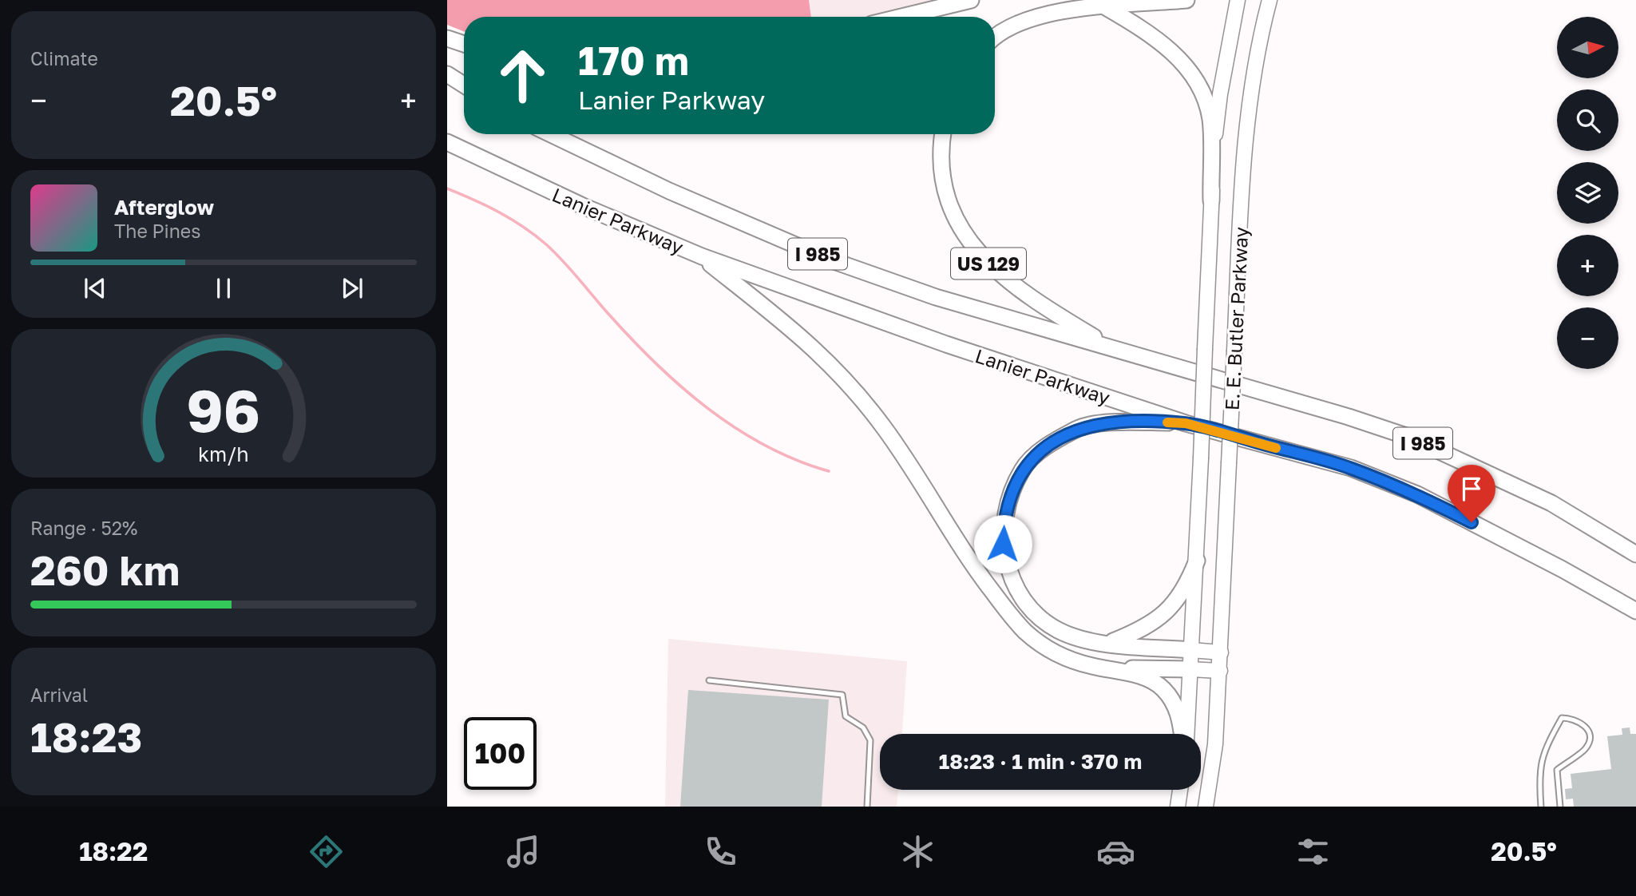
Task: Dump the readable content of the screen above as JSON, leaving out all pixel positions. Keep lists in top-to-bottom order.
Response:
{
  "streets": {
    "highway": [
      "Lanier Parkway",
      "I 985",
      "US 129",
      "E. E. Butler Parkway"
    ]
  },
  "crossings": [
    ["I 985", "US 129"]
  ],
  "north": "right",
  "page": {
    "tile": [
      "Climate",
      ["Range · 52%", "260 km"],
      ["Arrival", "18:23"]
    ],
    "map_buttons": ["+", "−"],
    "turn": ["170 m", "Lanier Parkway"],
    "heat": ["−", "20.5°", "+"],
    "song": ["Afterglow", "The Pines"],
    "limit": "100",
    "trip": "18:23 · 1 min · 370 m",
    "tabs": ["18:22", "20.5°"],
    "gauge": ["96", "km/h"]
  }
}
